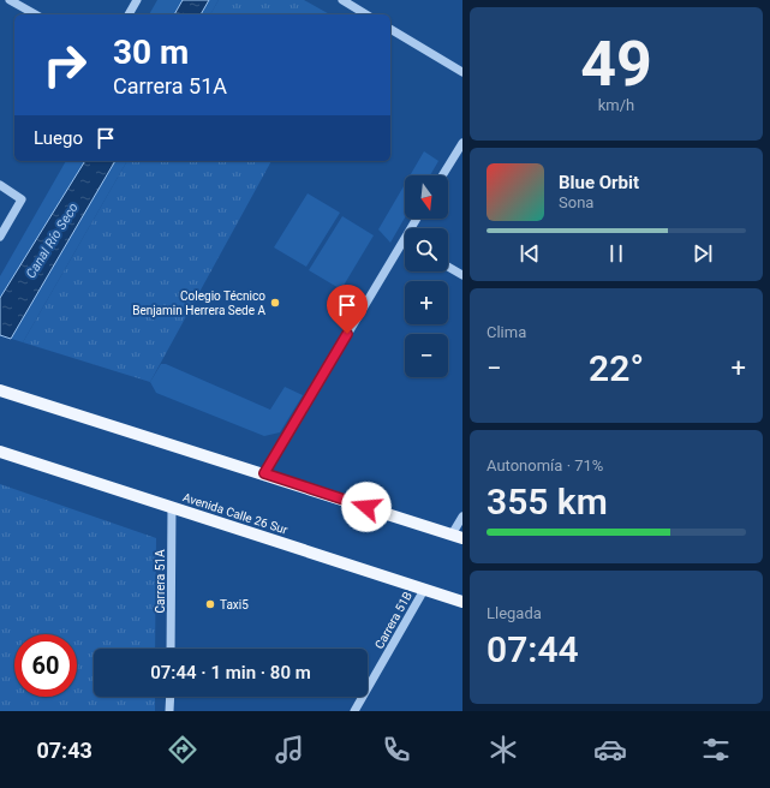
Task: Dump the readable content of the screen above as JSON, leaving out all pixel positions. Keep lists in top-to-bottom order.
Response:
{
  "streets": {
    "main road": ["Avenida Calle 26 Sur"],
    "street": ["Carrera 51A", "Carrera 51B"]
  },
  "crossings": [
    ["Avenida Calle 26 Sur", "Carrera 51A"],
    ["Avenida Calle 26 Sur", "Carrera 51B"]
  ],
  "water": ["Canal Río Seco"],
  "places": ["Colegio Técnico Benjamin Herrera Sede A", "Taxi5"],
  "north": "bottom",
  "page": {
    "tile": [
      ["49", "km/h"],
      "Clima",
      ["Autonomía · 71%", "355 km"],
      ["Llegada", "07:44"]
    ],
    "turn": ["30 m", "Carrera 51A"],
    "then": "Luego",
    "song": ["Blue Orbit", "Sona"],
    "map_buttons": ["+", "−"],
    "heat": ["−", "22°", "+"],
    "limit": "60",
    "trip": "07:44 · 1 min · 80 m",
    "tabs": "07:43"
  }
}
